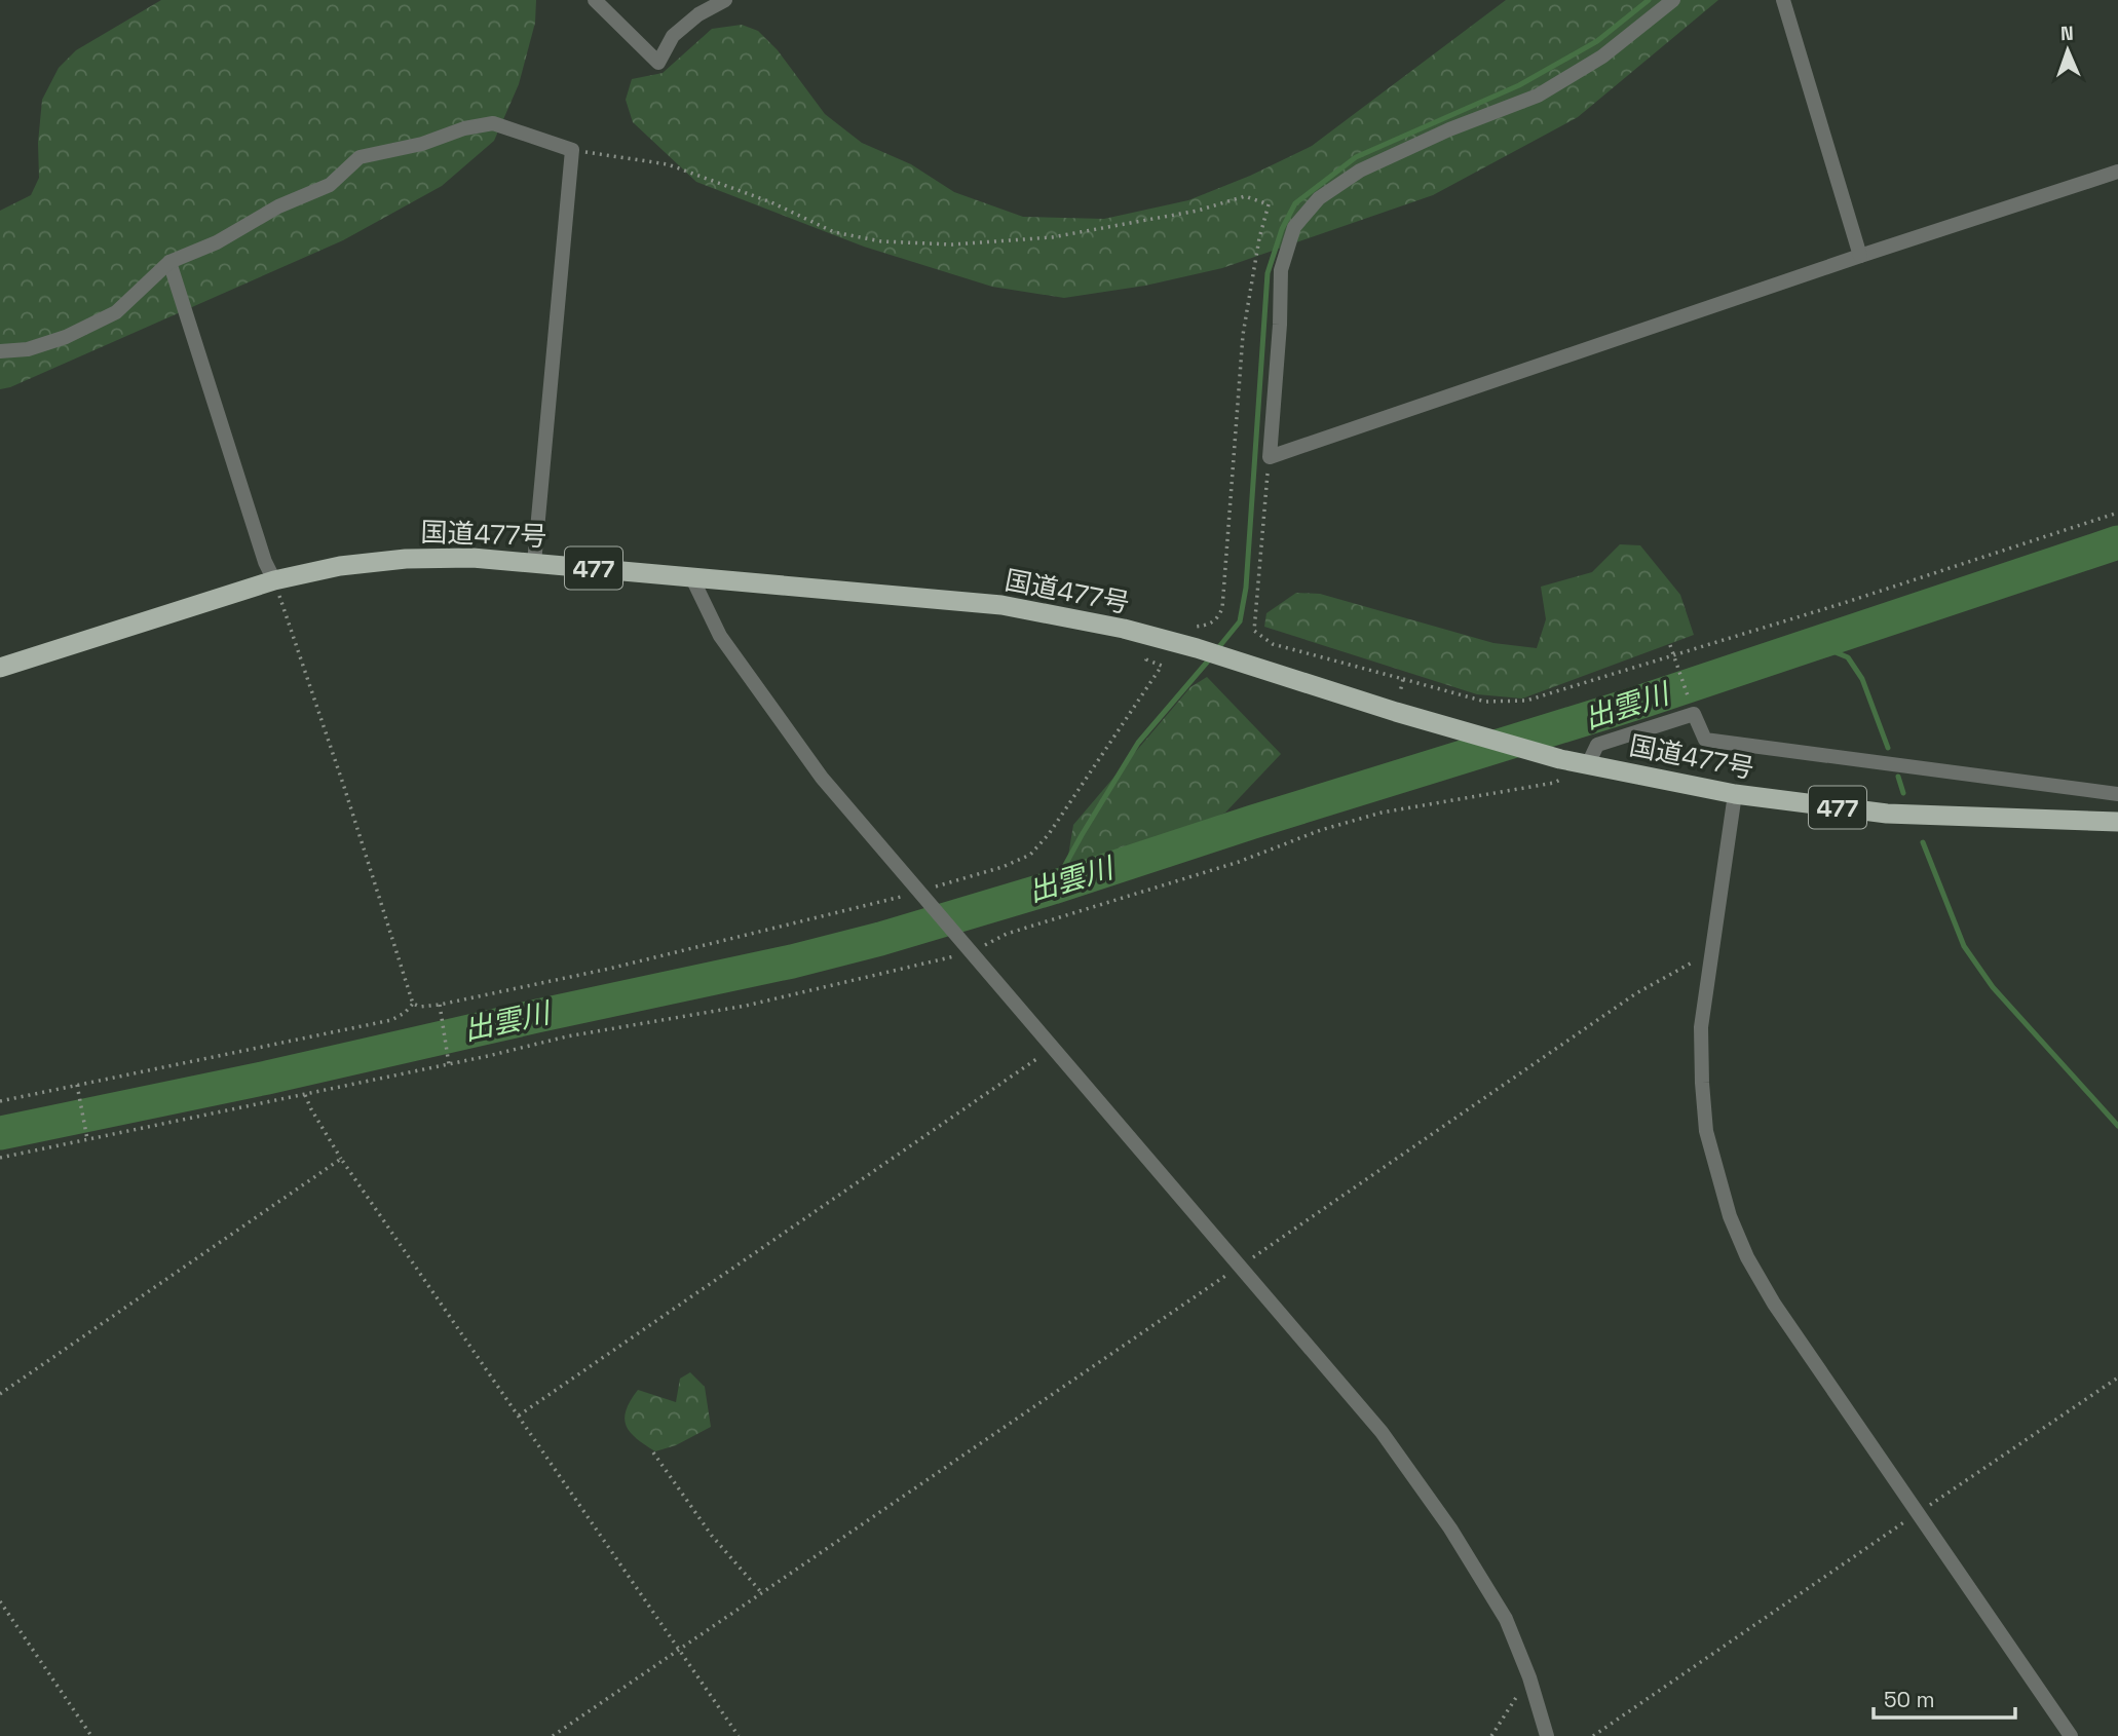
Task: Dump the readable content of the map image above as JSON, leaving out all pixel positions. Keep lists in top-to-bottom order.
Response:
{
  "streets": {
    "highway": ["国道477号", "477"]
  },
  "water": ["出雲川"],
  "scale_bar": "50 m",
  "north": "top"
}
